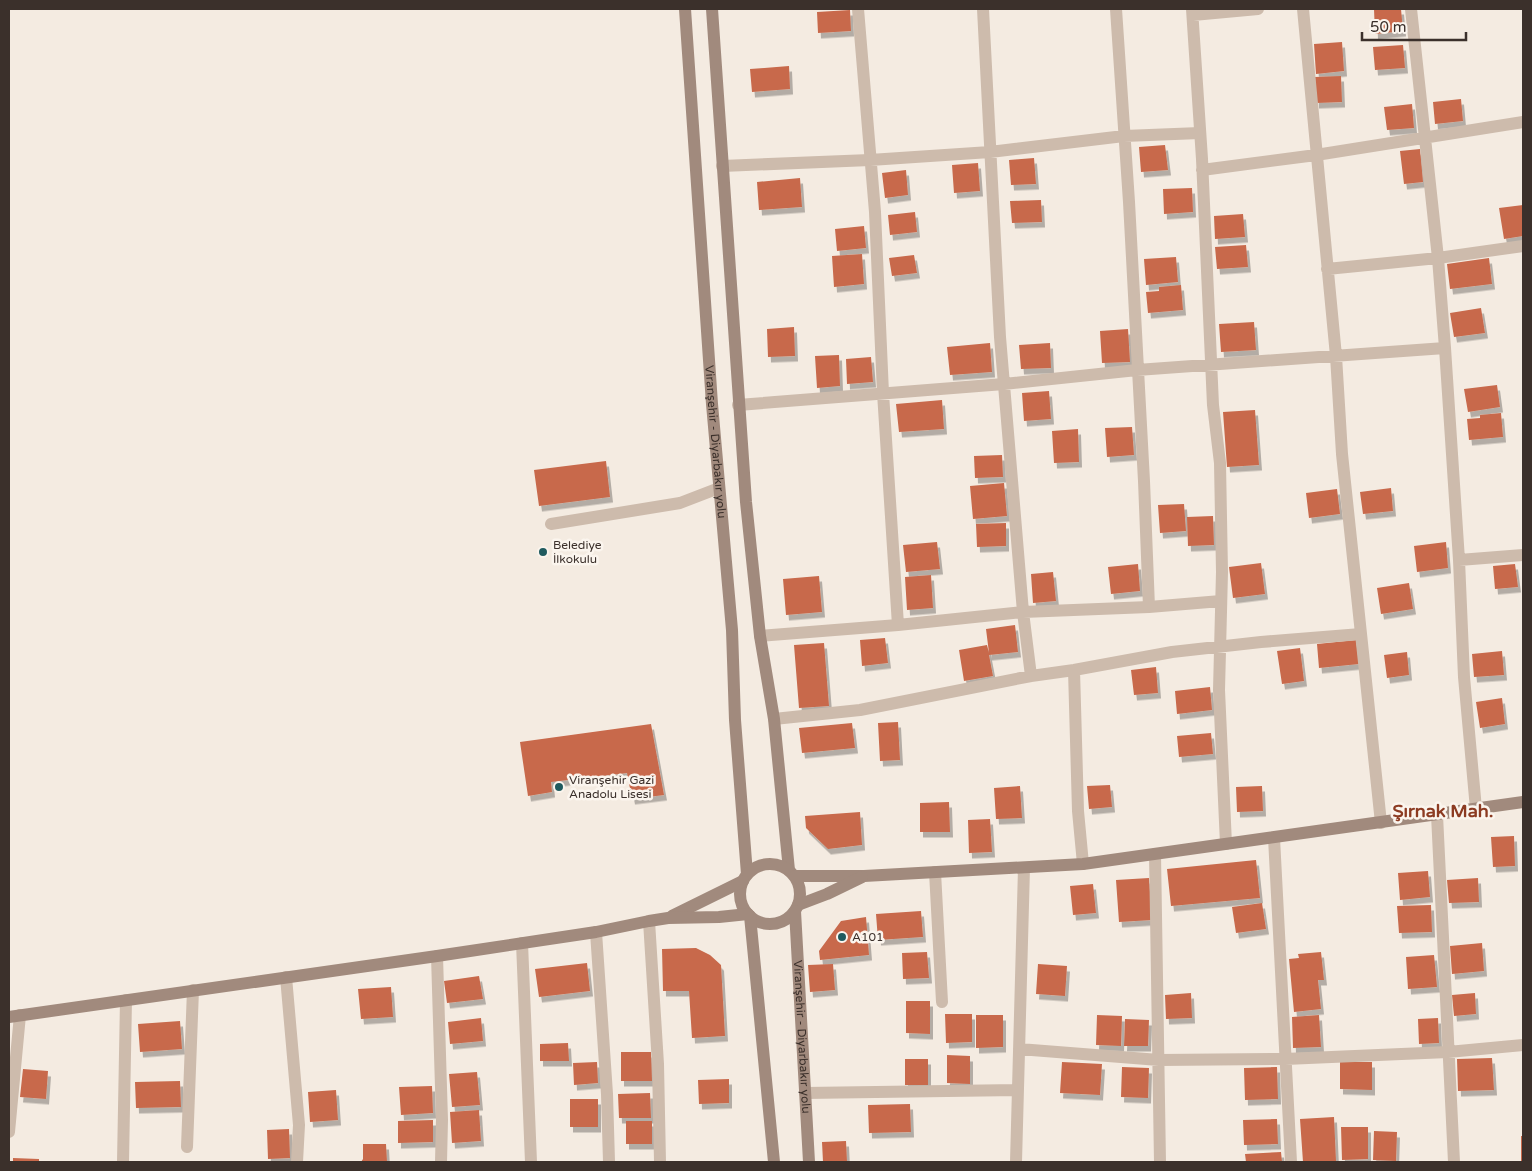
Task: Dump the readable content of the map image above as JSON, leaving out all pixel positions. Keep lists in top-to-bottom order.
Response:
{
  "streets": {
    "main road": ["Viranşehir - Diyarbakır yolu"]
  },
  "districts": ["Şırnak Mah."],
  "places": ["Belediye İlkokulu", "Viranşehir Gazi Anadolu Lisesi", "A101"],
  "scale_bar": "50 m"
}
